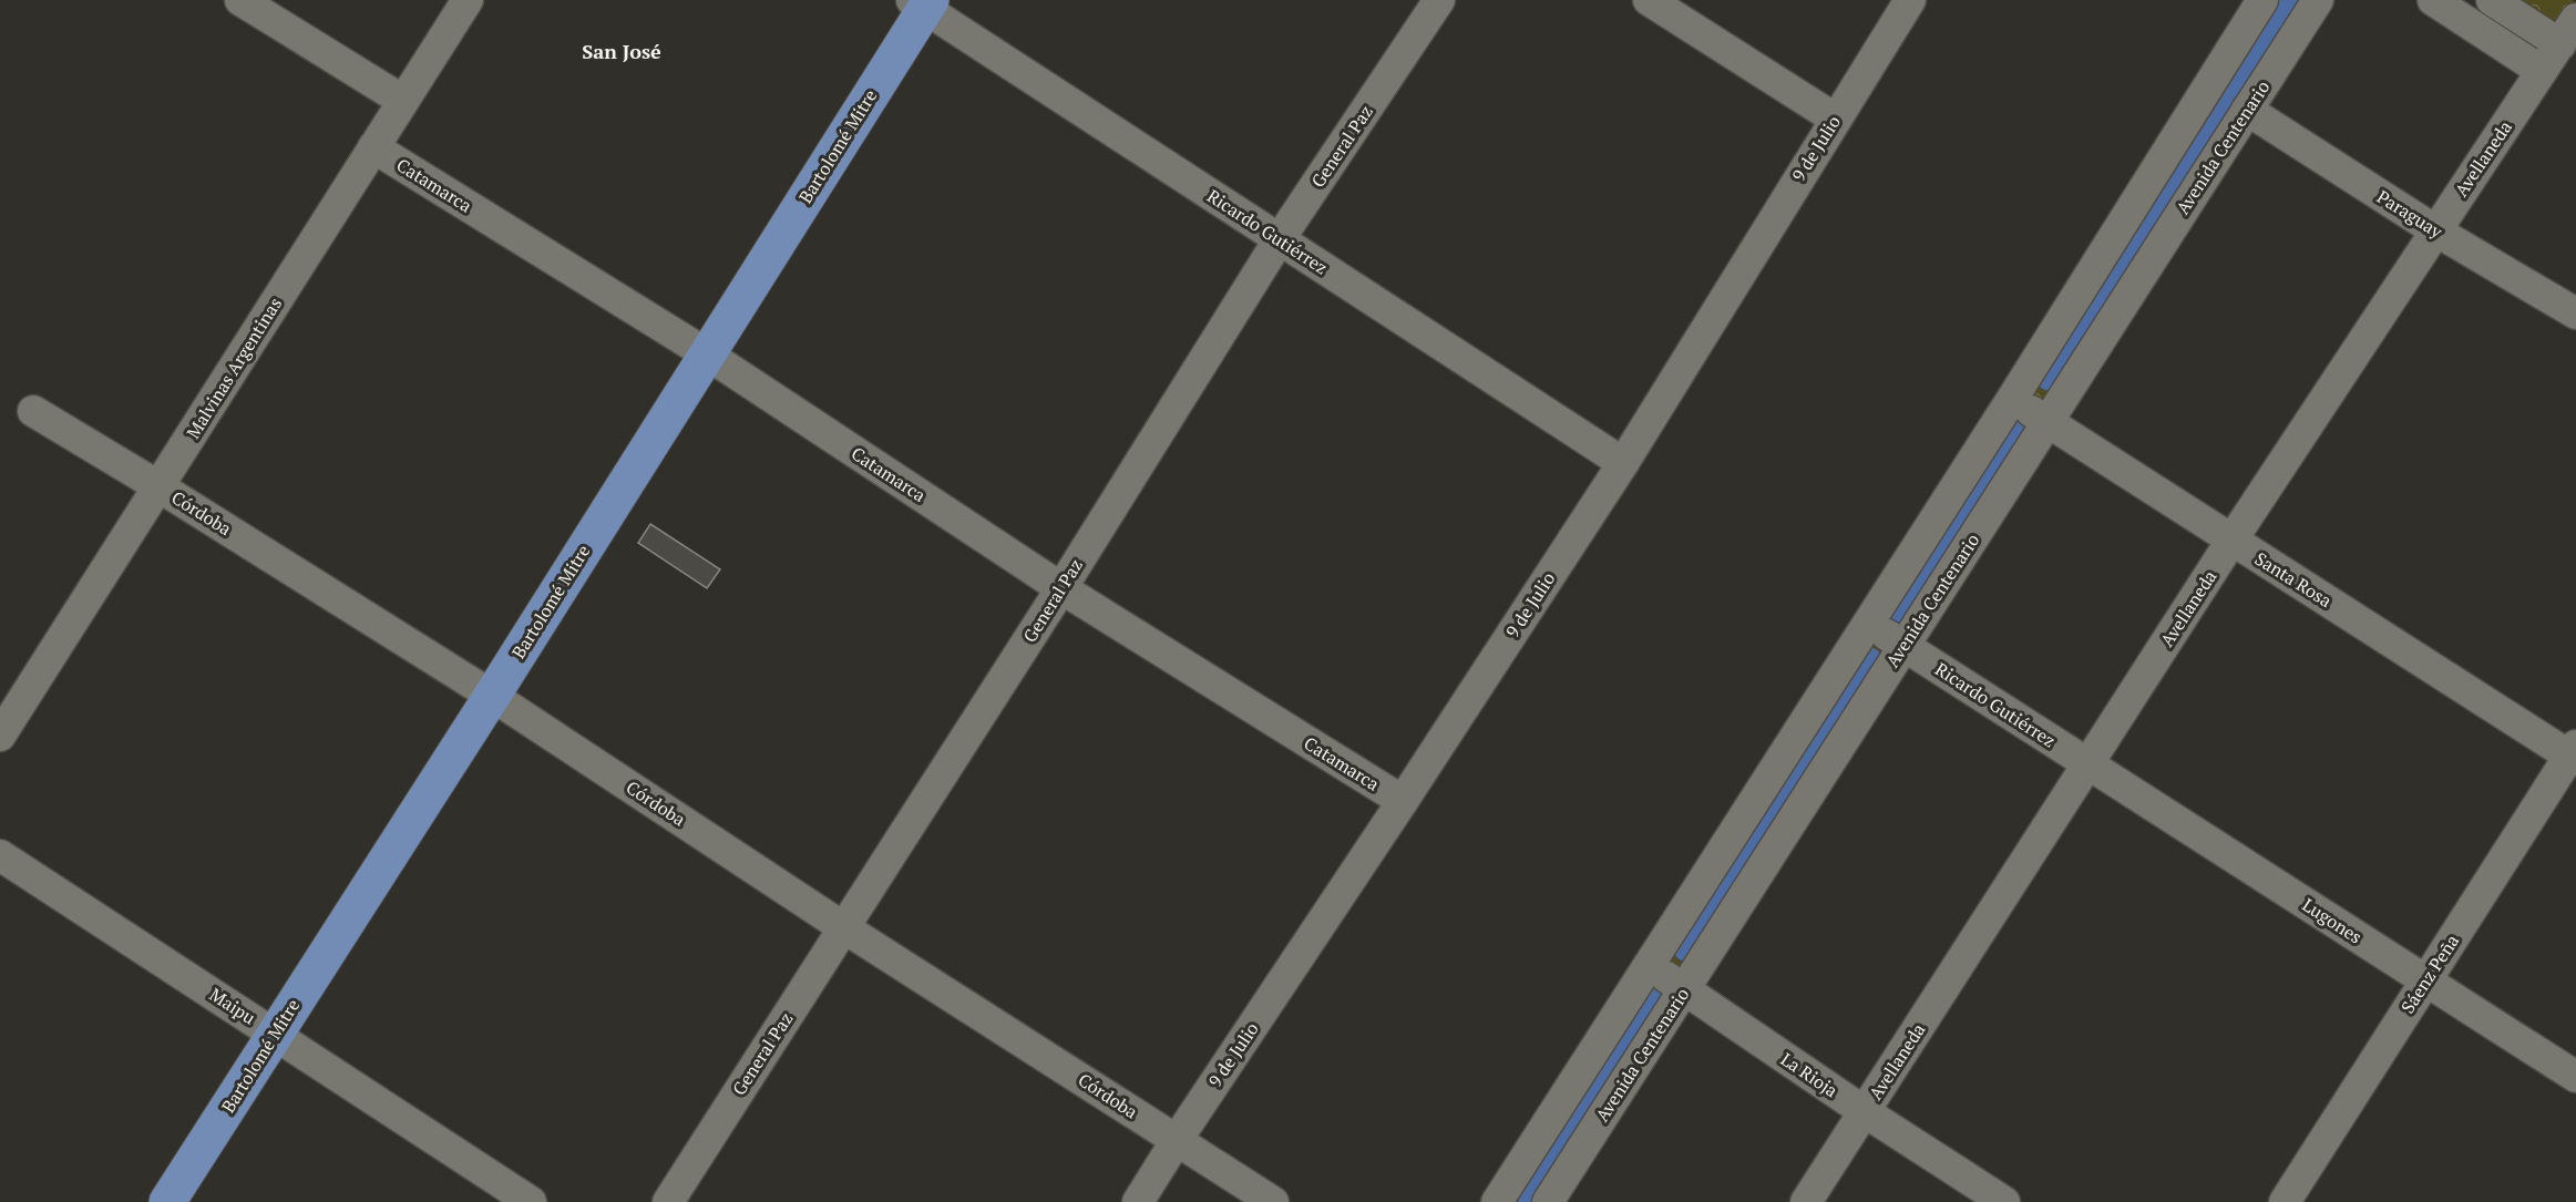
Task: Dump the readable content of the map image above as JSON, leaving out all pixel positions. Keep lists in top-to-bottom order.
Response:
{
  "streets": {
    "main road": ["Bartolomé Mitre"],
    "street": [
      "General Paz",
      "Avenida Centenario",
      "9 de Julio",
      "Avellaneda",
      "Catamarca",
      "Paraguay",
      "Ricardo Gutiérrez",
      "Malvinas Argentinas",
      "Córdoba",
      "Santa Rosa",
      "Lugones",
      "Sáenz Peña",
      "Maipu",
      "La Rioja"
    ]
  },
  "crossings": [
    ["Bartolomé Mitre", "Catamarca"],
    ["Bartolomé Mitre", "Ricardo Gutiérrez"],
    ["Bartolomé Mitre", "Córdoba"],
    ["Bartolomé Mitre", "Maipu"],
    ["General Paz", "Catamarca"],
    ["General Paz", "Ricardo Gutiérrez"],
    ["General Paz", "Córdoba"],
    ["Avenida Centenario", "Paraguay"],
    ["Avenida Centenario", "Ricardo Gutiérrez"],
    ["Avenida Centenario", "Santa Rosa"],
    ["Avenida Centenario", "La Rioja"],
    ["9 de Julio", "Catamarca"],
    ["9 de Julio", "Ricardo Gutiérrez"],
    ["9 de Julio", "Córdoba"],
    ["Avellaneda", "Paraguay"],
    ["Avellaneda", "Ricardo Gutiérrez"],
    ["Avellaneda", "Santa Rosa"],
    ["Avellaneda", "Lugones"],
    ["Avellaneda", "La Rioja"],
    ["Catamarca", "Malvinas Argentinas"],
    ["Ricardo Gutiérrez", "Lugones"],
    ["Malvinas Argentinas", "Córdoba"],
    ["Santa Rosa", "Sáenz Peña"],
    ["Lugones", "Sáenz Peña"]
  ],
  "districts": ["San José"]
}
